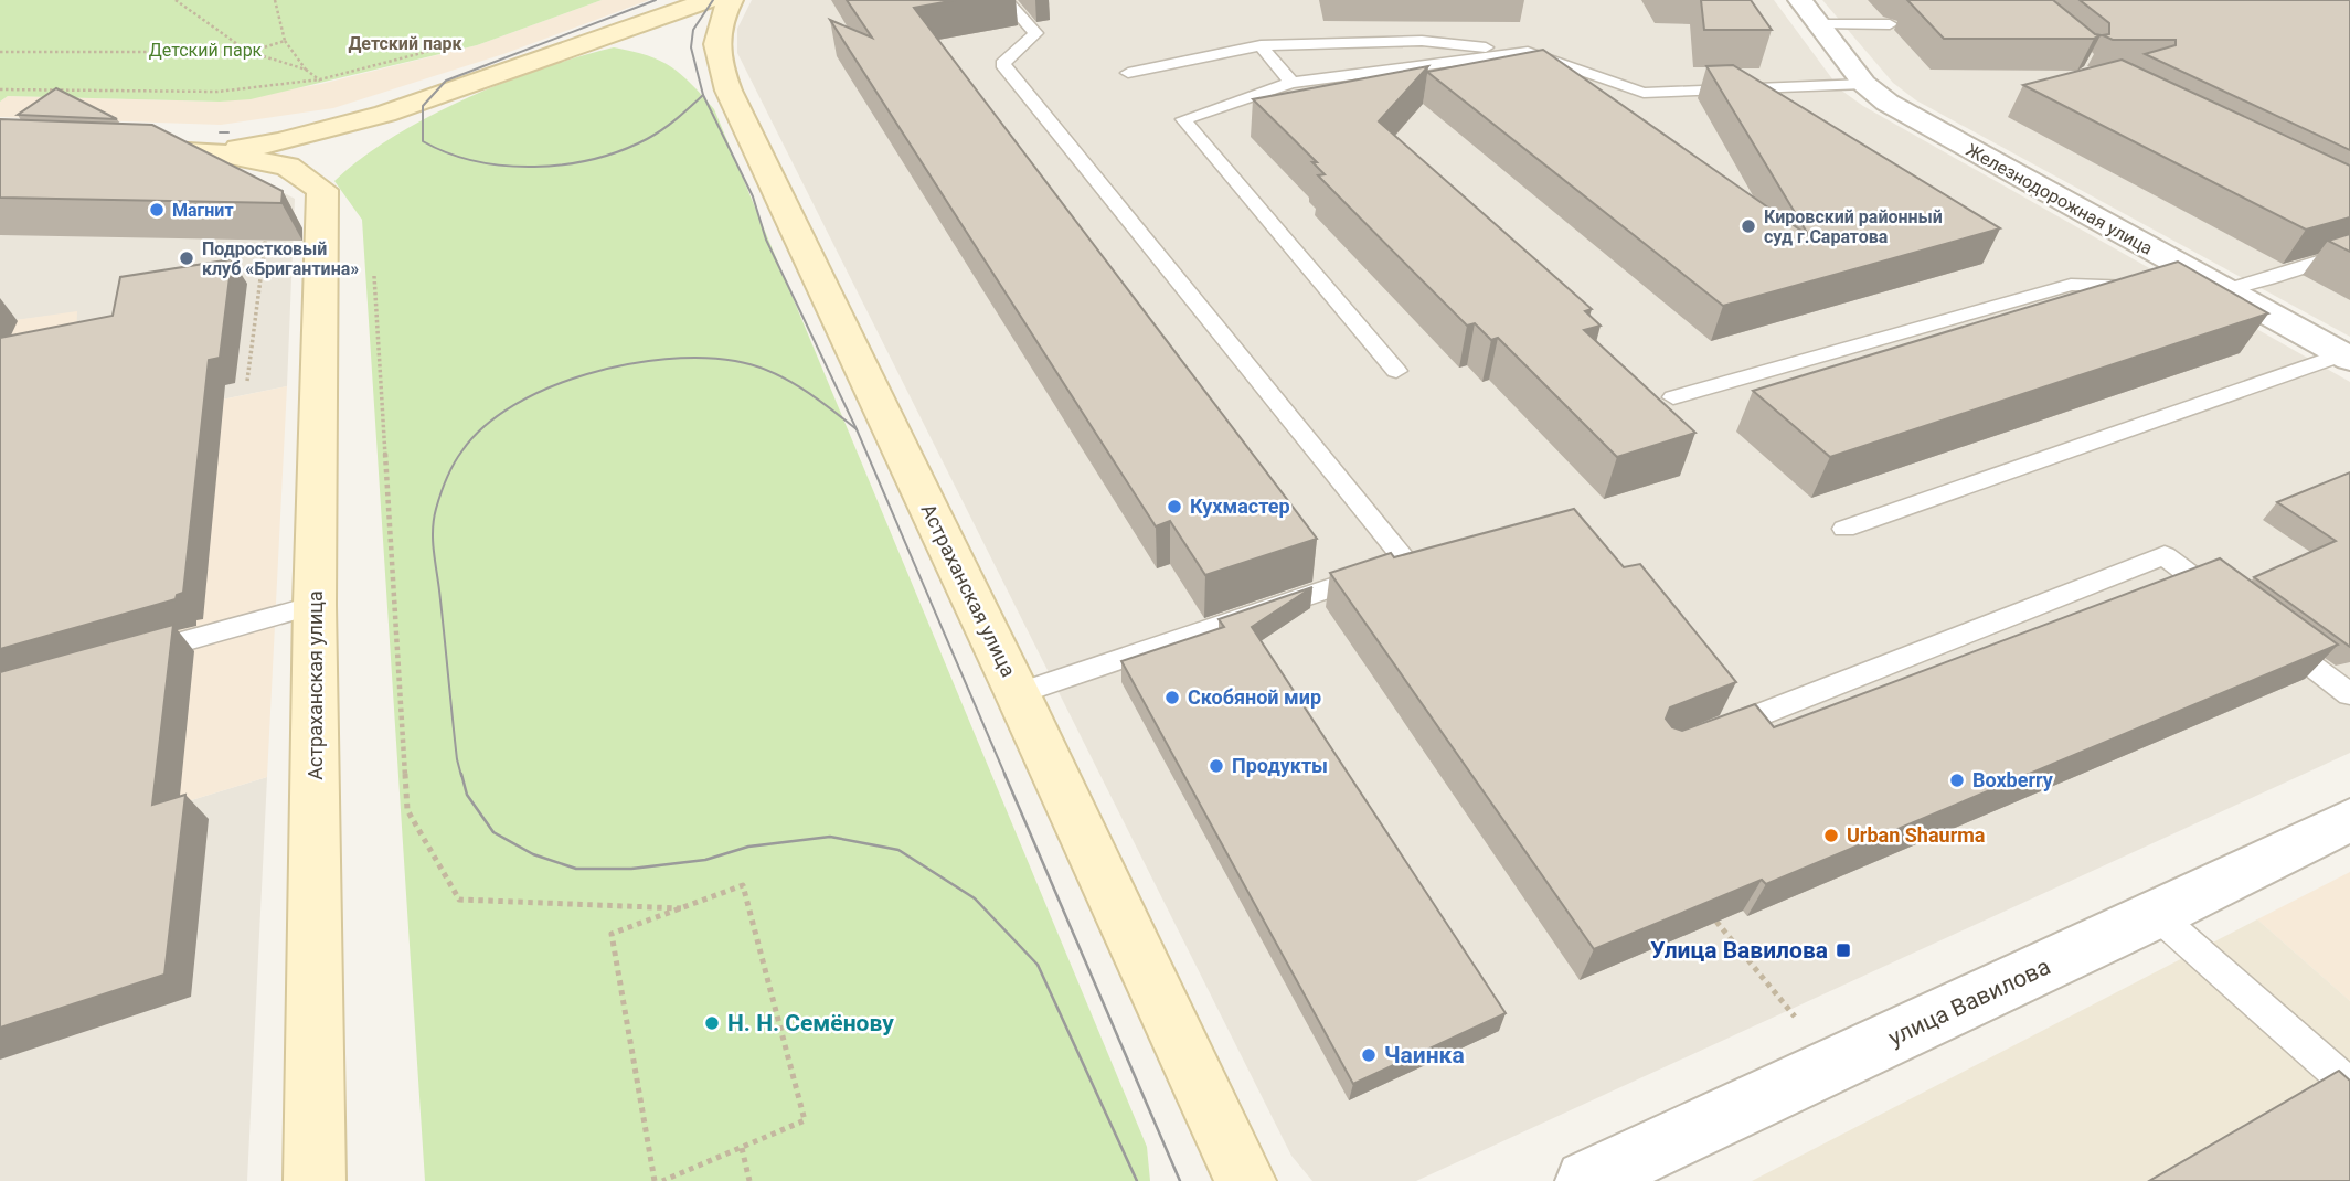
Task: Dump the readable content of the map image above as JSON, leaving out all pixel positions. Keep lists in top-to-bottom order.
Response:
{
  "streets": {
    "main road": ["Астраханская улица"],
    "street": ["Железнодорожная улица", "улица Вавилова"]
  },
  "districts": ["Детский парк"],
  "parks": ["Детский парк"],
  "places": {
    "other": [
      "Магнит",
      "Кировский районный суд г.Саратова",
      "Подростковый клуб «Бригантина»",
      "Кухмастер",
      "Скобяной мир",
      "Продукты",
      "Boxberry",
      "Urban Shaurma",
      "Н. Н. Семёнову",
      "Чаинка"
    ],
    "transit": ["Улица Вавилова"]
  }
}
